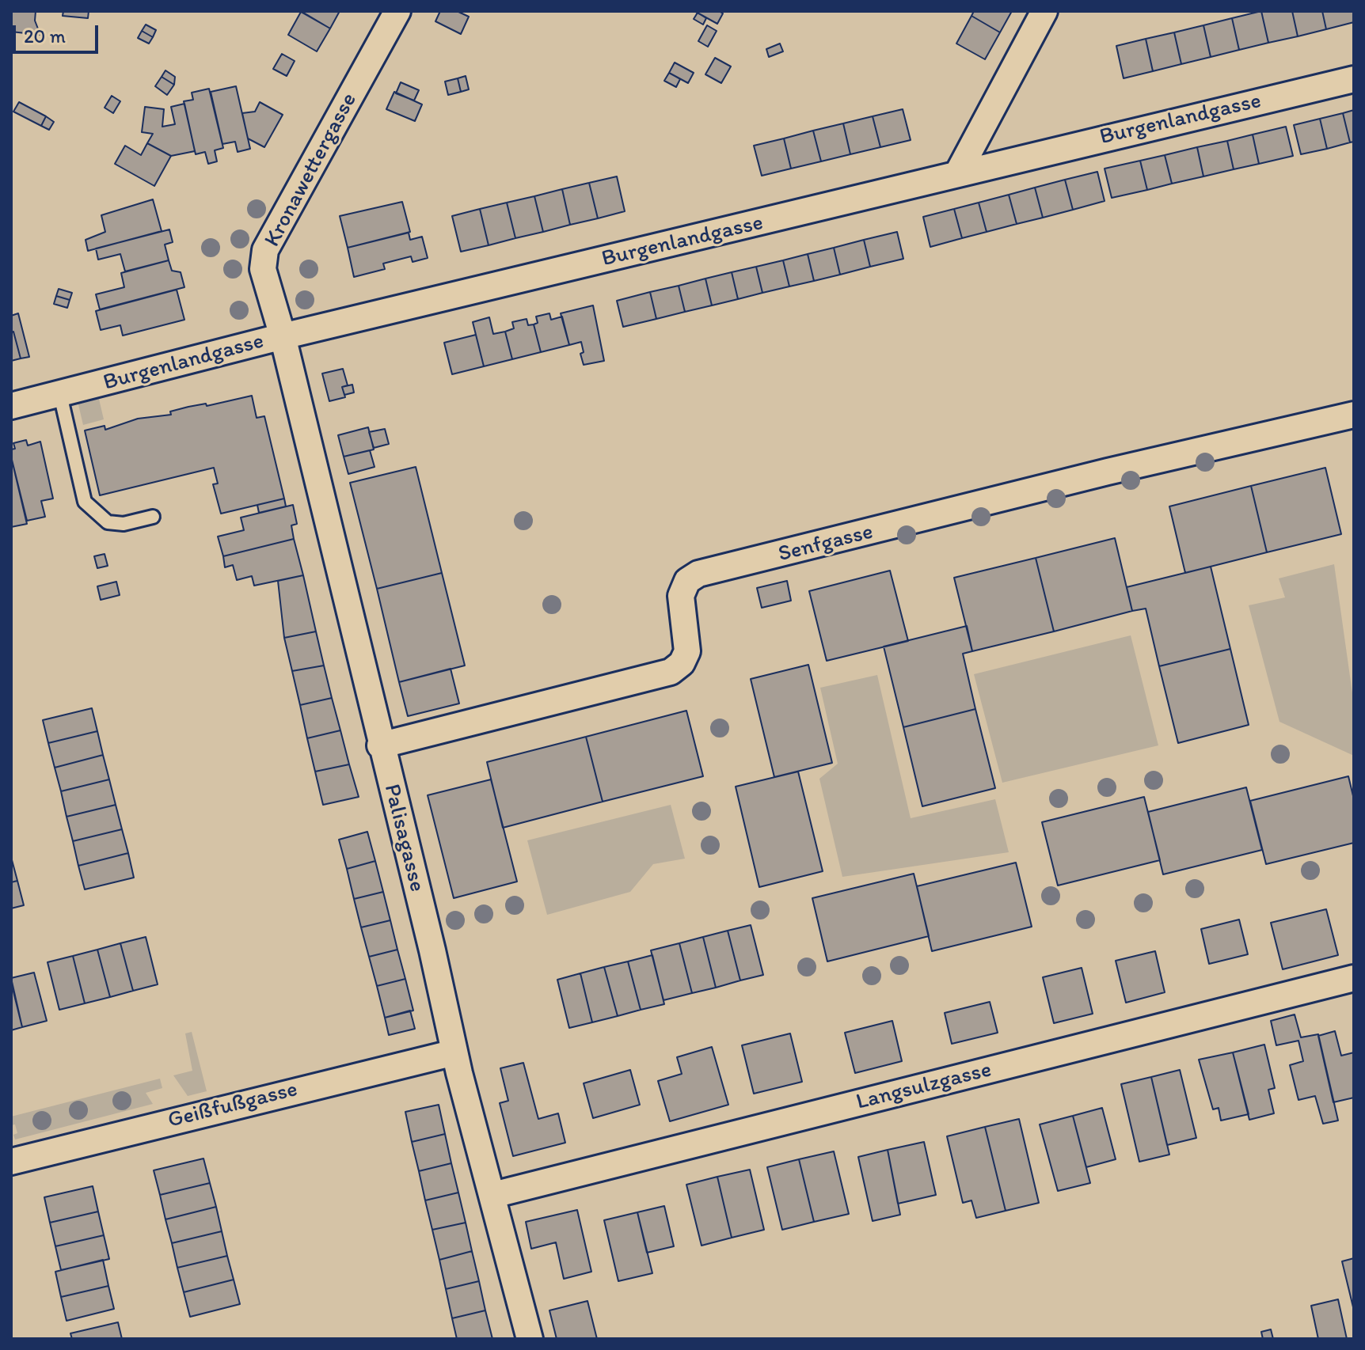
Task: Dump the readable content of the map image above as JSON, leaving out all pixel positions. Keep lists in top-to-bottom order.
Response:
{
  "streets": {
    "street": [
      "Burgenlandgasse",
      "Kronawettergasse",
      "Senfgasse",
      "Palisagasse",
      "Langsulzgasse",
      "Geißfußgasse"
    ]
  },
  "crossings": [
    ["Burgenlandgasse", "Kronawettergasse"],
    ["Burgenlandgasse", "Palisagasse"],
    ["Kronawettergasse", "Palisagasse"],
    ["Senfgasse", "Palisagasse"],
    ["Palisagasse", "Langsulzgasse"],
    ["Palisagasse", "Geißfußgasse"]
  ],
  "scale_bar": "20 m"
}
